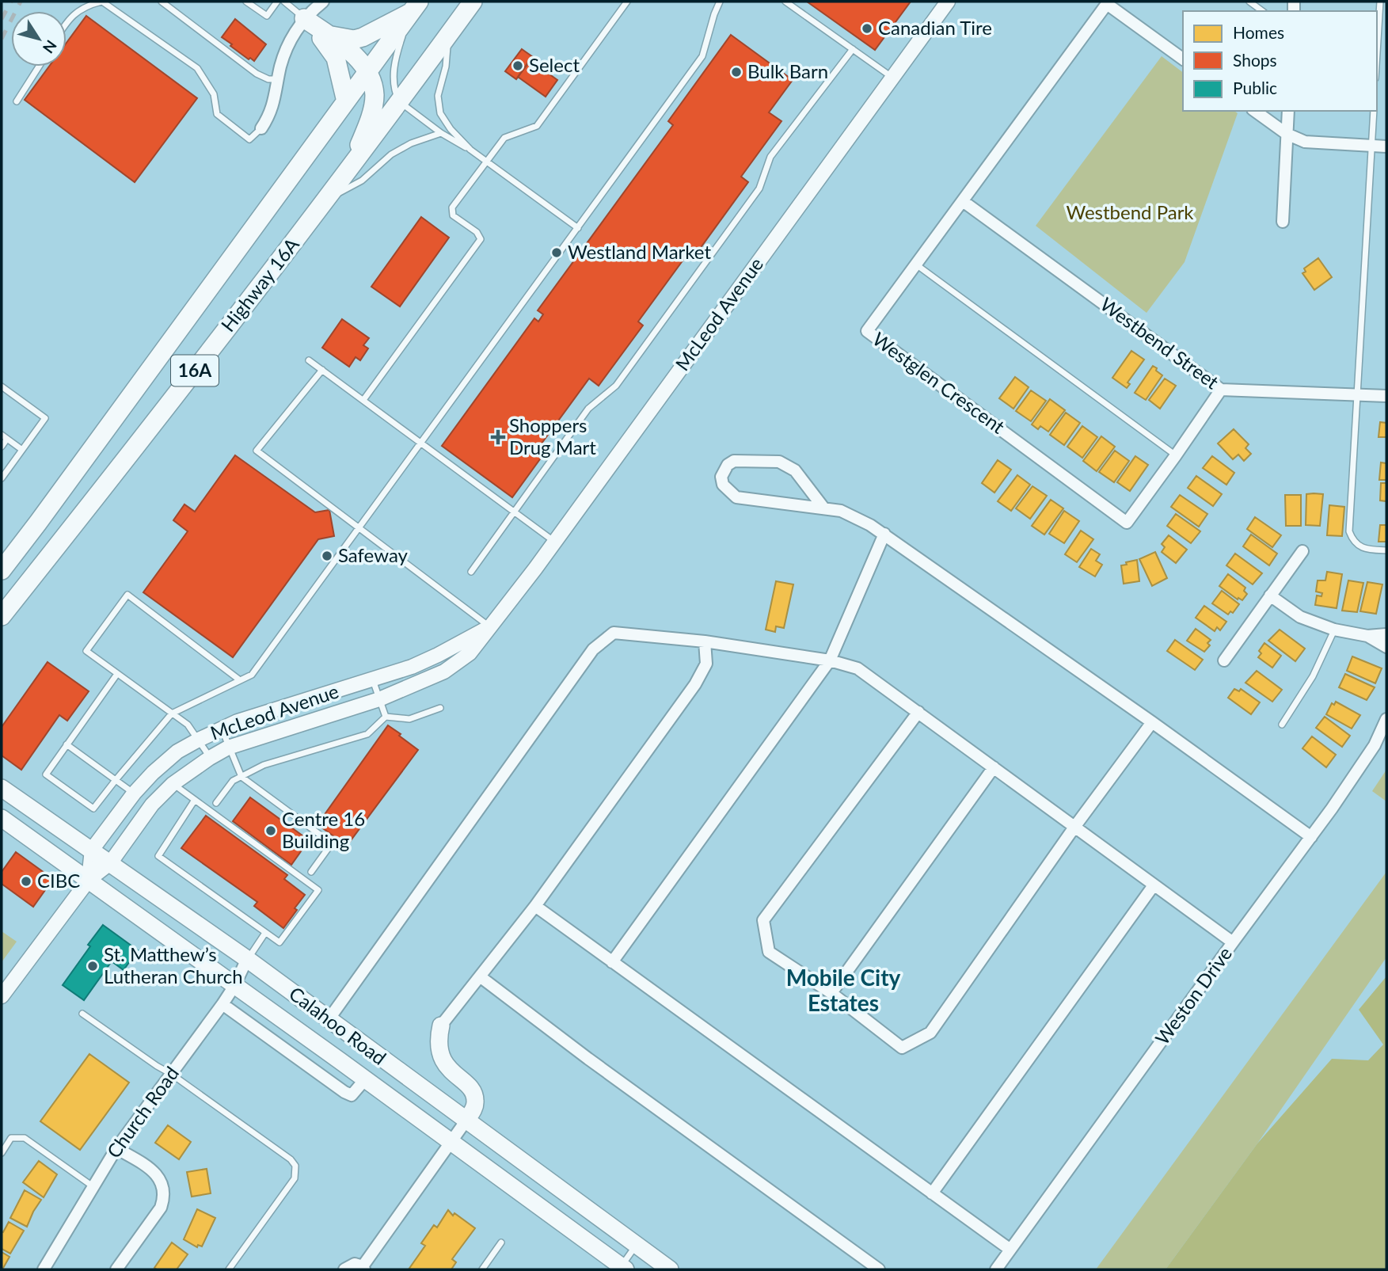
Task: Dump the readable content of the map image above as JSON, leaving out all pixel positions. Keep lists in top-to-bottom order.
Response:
{
  "streets": {
    "main road": ["Highway 16A", "16A", "Calahoo Road"],
    "street": [
      "McLeod Avenue",
      "Westbend Street",
      "Westglen Crescent",
      "Weston Drive",
      "Church Road"
    ]
  },
  "crossings": [
    ["McLeod Avenue", "Calahoo Road"],
    ["Westbend Street", "Westglen Crescent"],
    ["Calahoo Road", "Church Road"]
  ],
  "districts": ["Mobile City Estates"],
  "parks": ["Westbend Park"],
  "places": {
    "other": [
      "Canadian Tire",
      "Select",
      "Bulk Barn",
      "Westland Market",
      "Safeway",
      "Centre 16 Building",
      "CIBC",
      "St. Matthew’s Lutheran Church"
    ],
    "health": ["Shoppers Drug Mart"]
  },
  "legend": ["Homes", "Shops", "Public"],
  "north": "bottom right"
}
